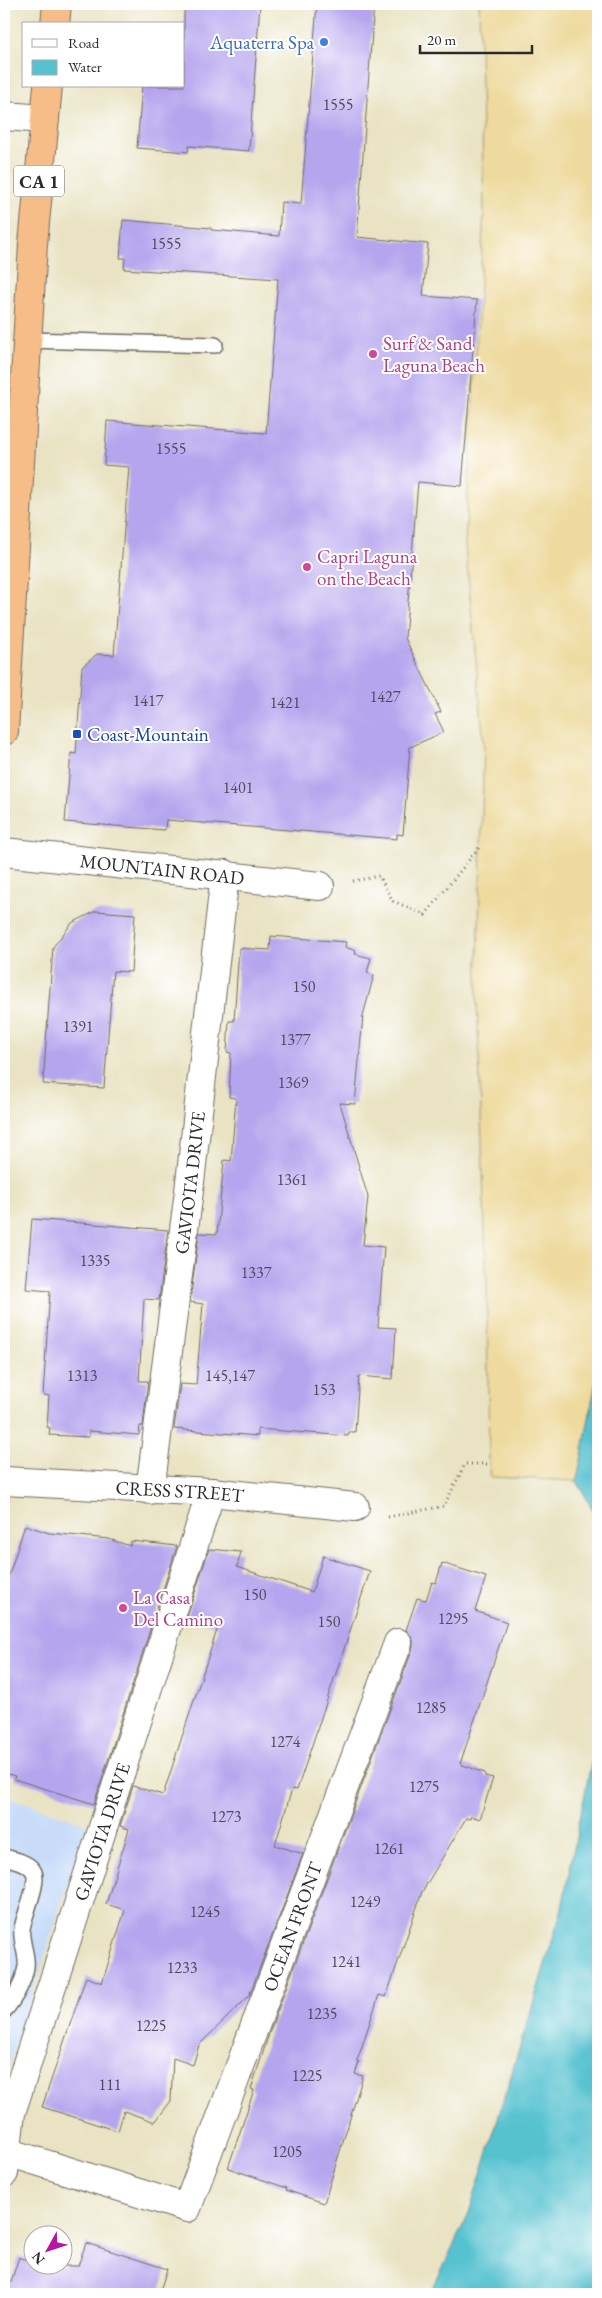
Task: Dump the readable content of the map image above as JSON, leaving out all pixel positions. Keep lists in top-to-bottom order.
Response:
{
  "streets": {
    "highway": ["CA 1"],
    "street": [
      "MOUNTAIN ROAD",
      "GAVIOTA DRIVE",
      "CRESS STREET",
      "OCEAN FRONT"
    ]
  },
  "crossings": [
    ["MOUNTAIN ROAD", "GAVIOTA DRIVE"],
    ["GAVIOTA DRIVE", "CRESS STREET"],
    ["GAVIOTA DRIVE", "OCEAN FRONT"]
  ],
  "places": {
    "other": [
      "Aquaterra Spa",
      "Surf & Sand Laguna Beach",
      "Capri Laguna on the Beach",
      "La Casa Del Camino"
    ],
    "transit": ["Coast-Mountain"]
  },
  "house_numbers": [
    "1555",
    "1555",
    "1555",
    "1427",
    "1417",
    "1421",
    "1401",
    "150",
    "1391",
    "1377",
    "1369",
    "1361",
    "1335",
    "1337",
    "1313",
    "145,147",
    "153",
    "150",
    "1295",
    "150",
    "1285",
    "1274",
    "1275",
    "1273",
    "1261",
    "1249",
    "1245",
    "1241",
    "1233",
    "1235",
    "1225",
    "1225",
    "111",
    "1205"
  ],
  "legend": ["Road", "Water"],
  "scale_bar": "20 m",
  "north": "bottom left"
}
